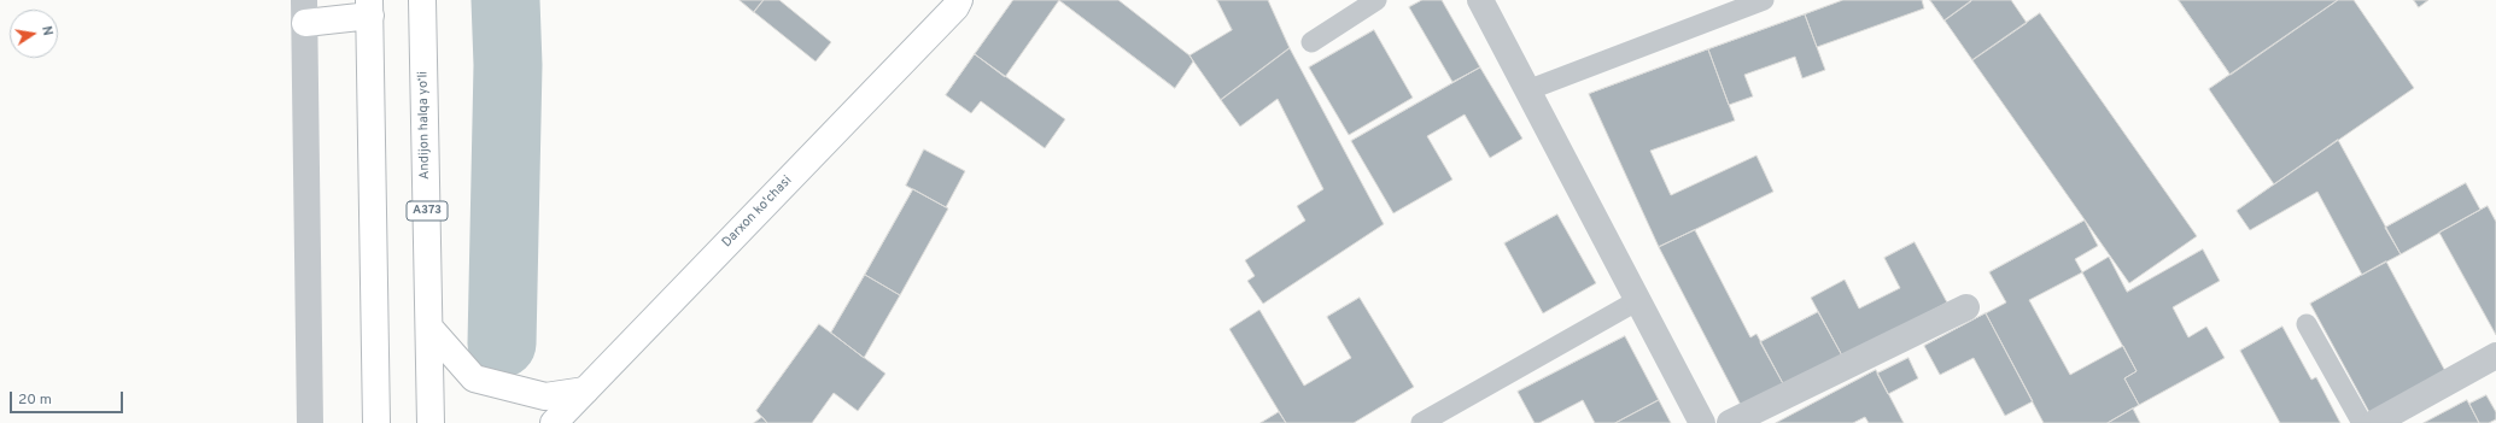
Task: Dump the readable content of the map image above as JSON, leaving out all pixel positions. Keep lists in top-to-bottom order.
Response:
{
  "streets": {
    "main road": ["Andijon halqa yo‘li", "A373", "Darxon ko'chasi"]
  },
  "scale_bar": "20 m",
  "north": "right"
}
